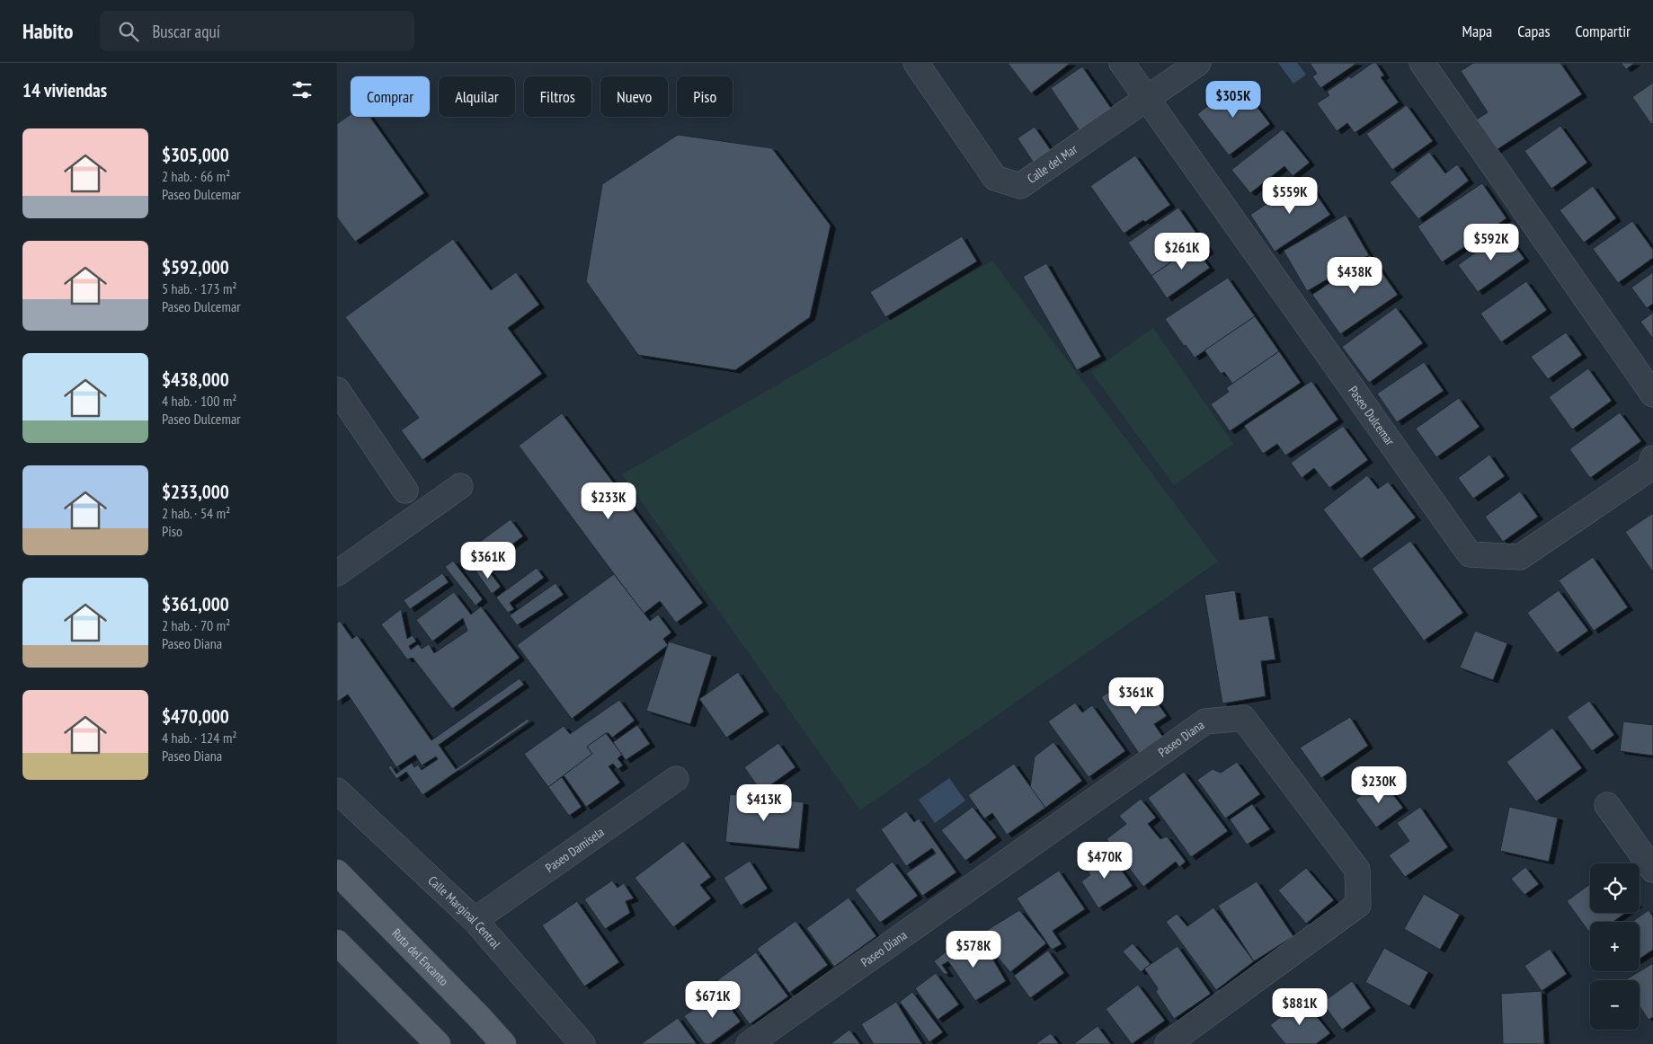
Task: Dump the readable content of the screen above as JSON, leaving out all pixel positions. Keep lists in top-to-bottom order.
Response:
{
  "streets": {
    "main road": ["Ruta del Encanto"],
    "street": [
      "Calle del Mar",
      "Paseo Dulcemar",
      "Paseo Diana",
      "Paseo Damisela",
      "Calle Marginal Central"
    ]
  },
  "crossings": [
    ["Calle del Mar", "Paseo Dulcemar"],
    ["Paseo Damisela", "Calle Marginal Central"]
  ],
  "page": {
    "header": "Habito",
    "search": "Buscar aquí",
    "nav": ["Mapa", "Capas", "Compartir"],
    "heading": "14 viviendas",
    "chip": [
      "Comprar",
      "Alquilar",
      "Filtros",
      "Nuevo",
      "Piso"
    ],
    "price": [
      "$305K",
      "$559K",
      "$592K",
      "$261K",
      "$438K",
      "$233K",
      "$361K",
      "$361K",
      "$230K",
      "$413K",
      "$470K",
      "$578K",
      "$671K",
      "$881K"
    ],
    "list": [
      {
        "name": "$305,000",
        "note": "2 hab. · 66 m² · Paseo Dulcemar"
      },
      {
        "name": "$592,000",
        "note": "5 hab. · 173 m² · Paseo Dulcemar"
      },
      {
        "name": "$438,000",
        "note": "4 hab. · 100 m² · Paseo Dulcemar"
      },
      {
        "name": "$233,000",
        "note": "2 hab. · 54 m² · Piso"
      },
      {
        "name": "$361,000",
        "note": "2 hab. · 70 m² · Paseo Diana"
      },
      {
        "name": "$470,000",
        "note": "4 hab. · 124 m² · Paseo Diana"
      }
    ],
    "map_buttons": ["+", "−"]
  }
}
